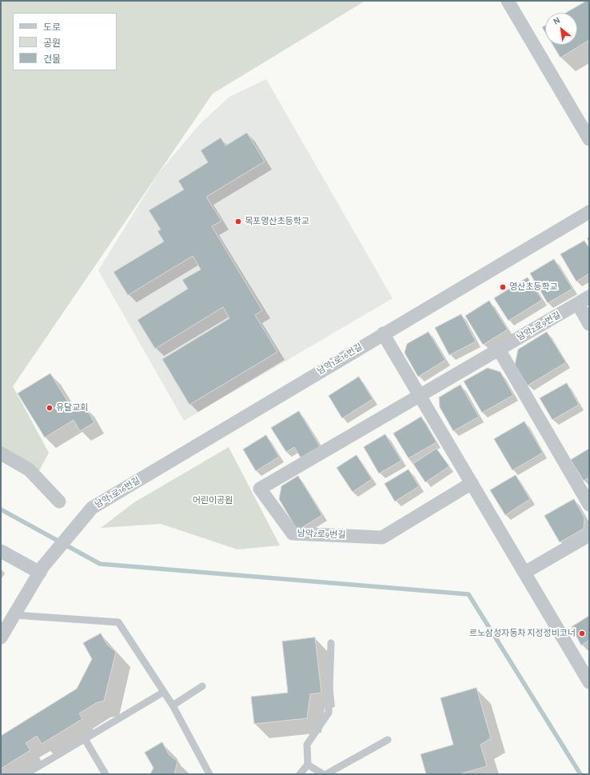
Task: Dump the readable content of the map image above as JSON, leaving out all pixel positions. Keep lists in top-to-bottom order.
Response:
{
  "streets": {
    "street": ["남악2로9번길", "남악1로16번길"]
  },
  "parks": ["어린이공원"],
  "places": [
    "목포영산초등학교",
    "영산초등학교",
    "유달교회",
    "르노삼성자동차 지정정비코너"
  ],
  "legend": ["도로", "공원", "건물"],
  "north": "top left"
}
